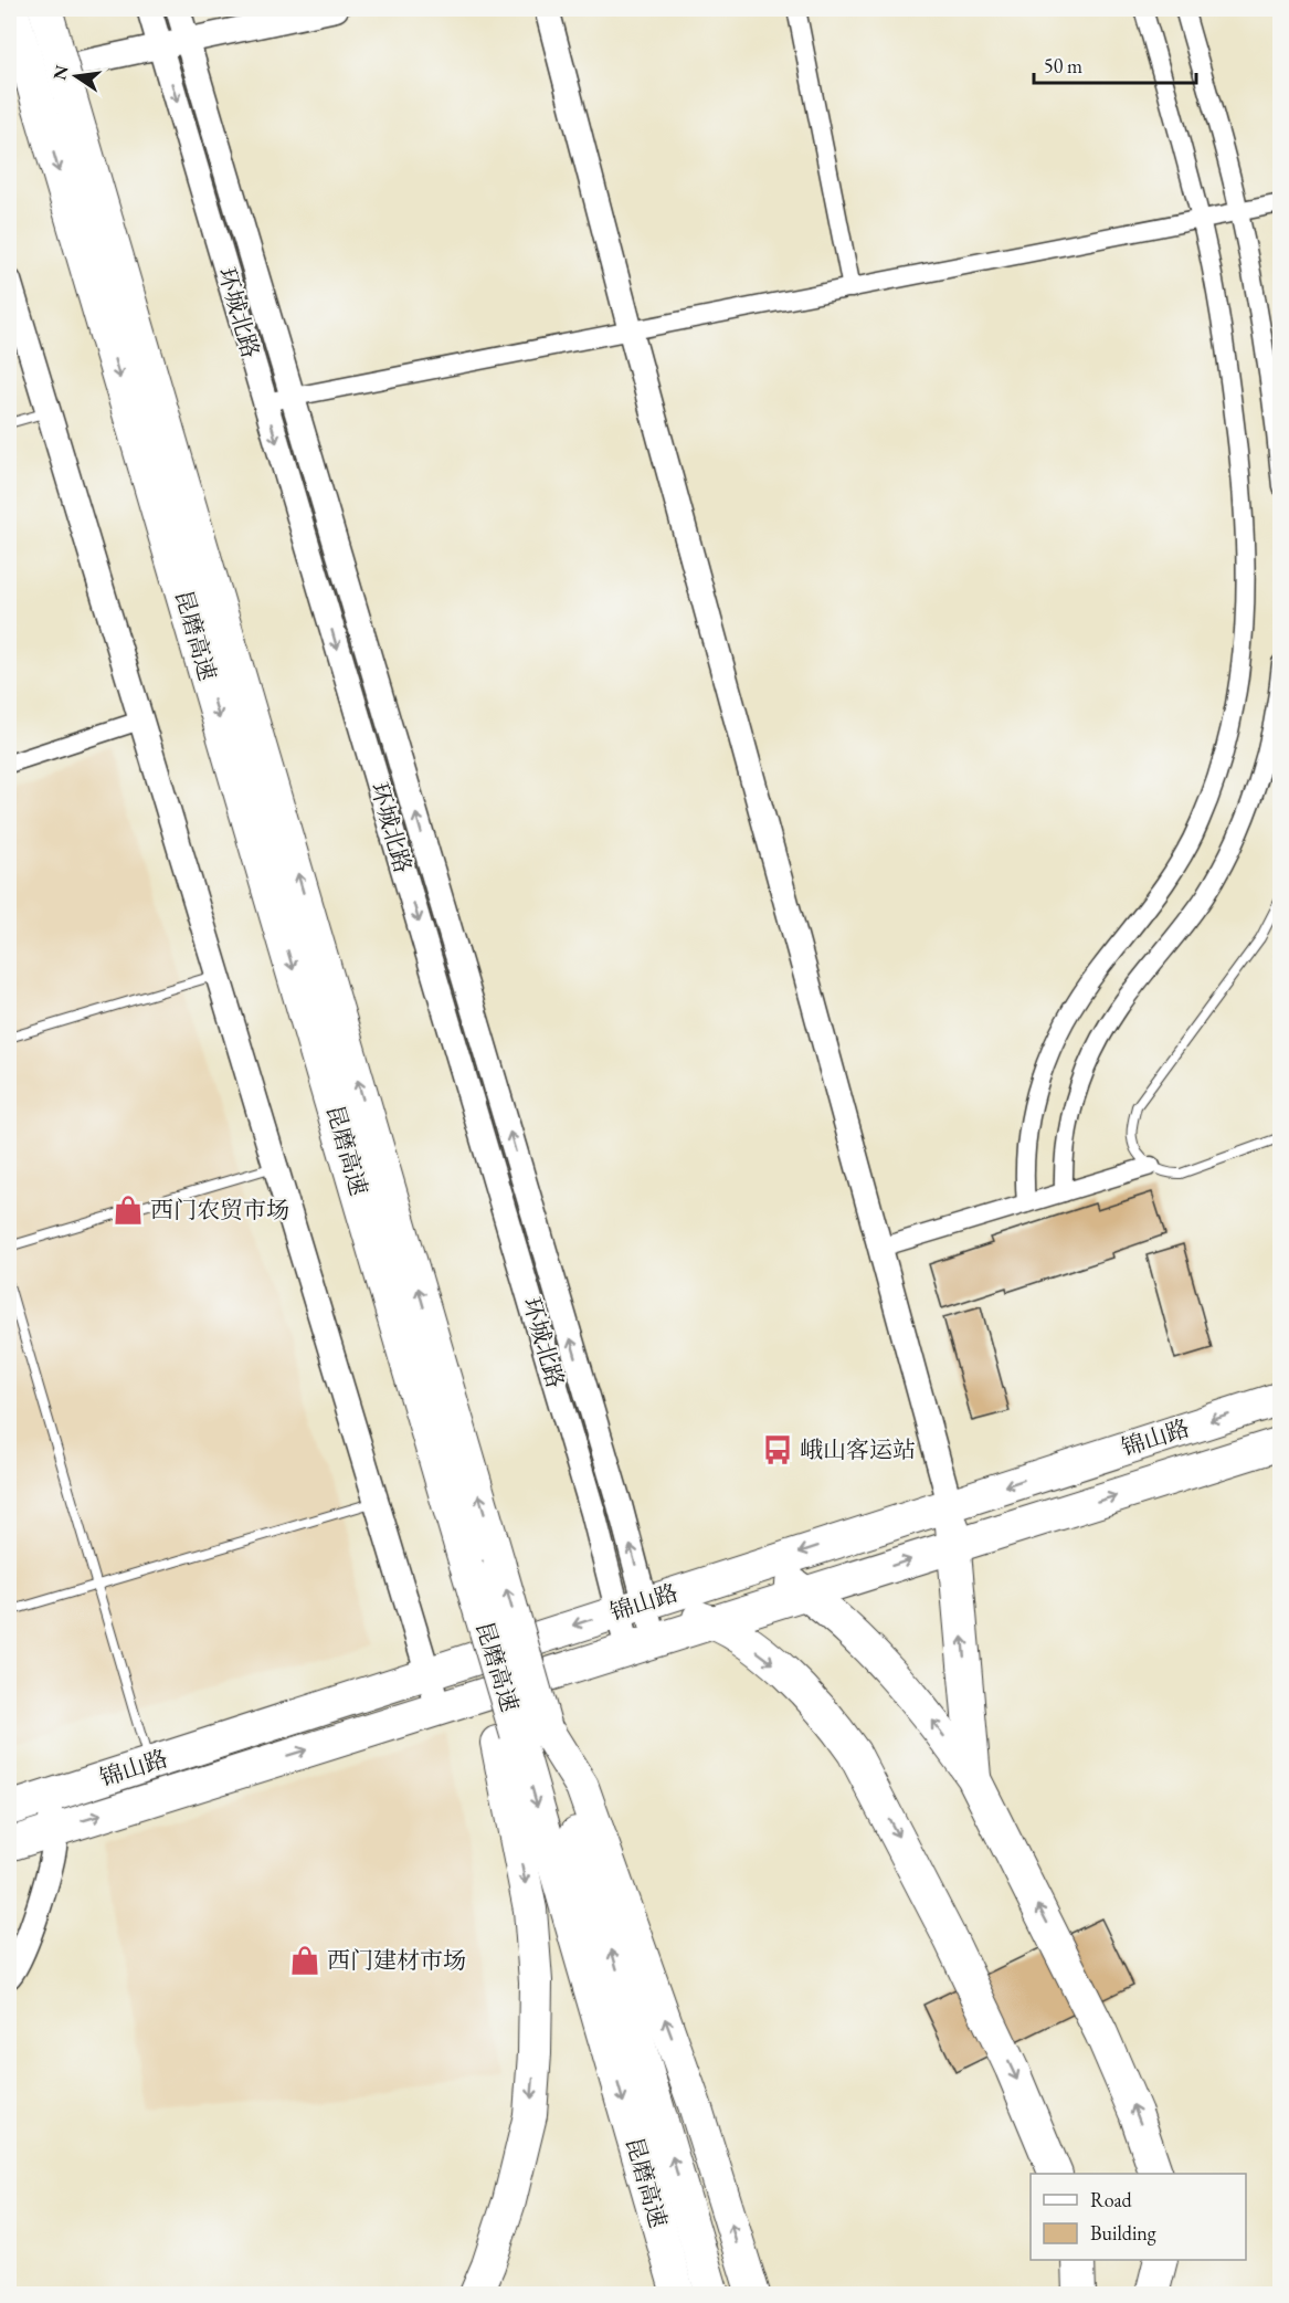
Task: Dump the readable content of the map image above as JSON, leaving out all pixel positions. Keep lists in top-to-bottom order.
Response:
{
  "streets": {
    "highway": ["昆磨高速", "锦山路"],
    "main road": ["环城北路"]
  },
  "crossings": [
    ["环城北路", "锦山路"]
  ],
  "places": {
    "shop": ["西门农贸市场", "西门建材市场"],
    "bus stop": ["峨山客运站"]
  },
  "legend": ["Road", "Building"],
  "scale_bar": "50 m",
  "north": "left"
}
